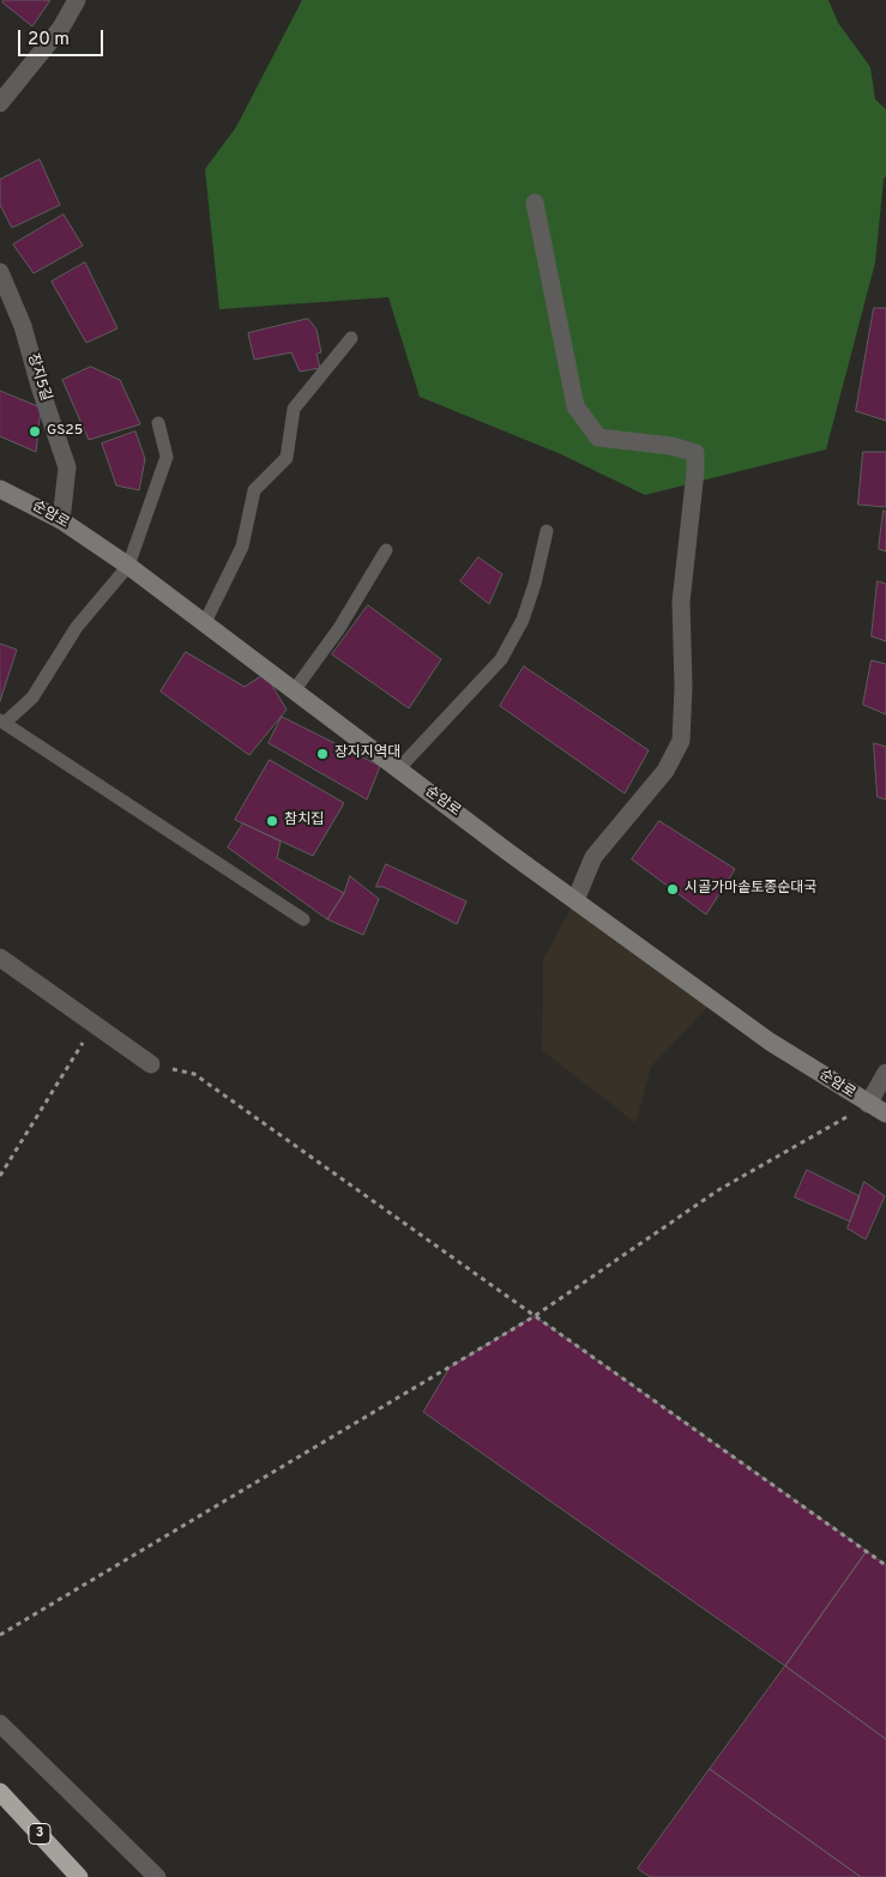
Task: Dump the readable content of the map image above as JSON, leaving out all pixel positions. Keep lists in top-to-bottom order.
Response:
{
  "streets": {
    "highway": ["3"],
    "street": ["장지5길", "순암로"]
  },
  "crossings": [
    ["장지5길", "순암로"]
  ],
  "places": [
    "GS25",
    "장지지역대",
    "참치집",
    "시골가마솥토종순대국"
  ],
  "scale_bar": "20 m"
}
